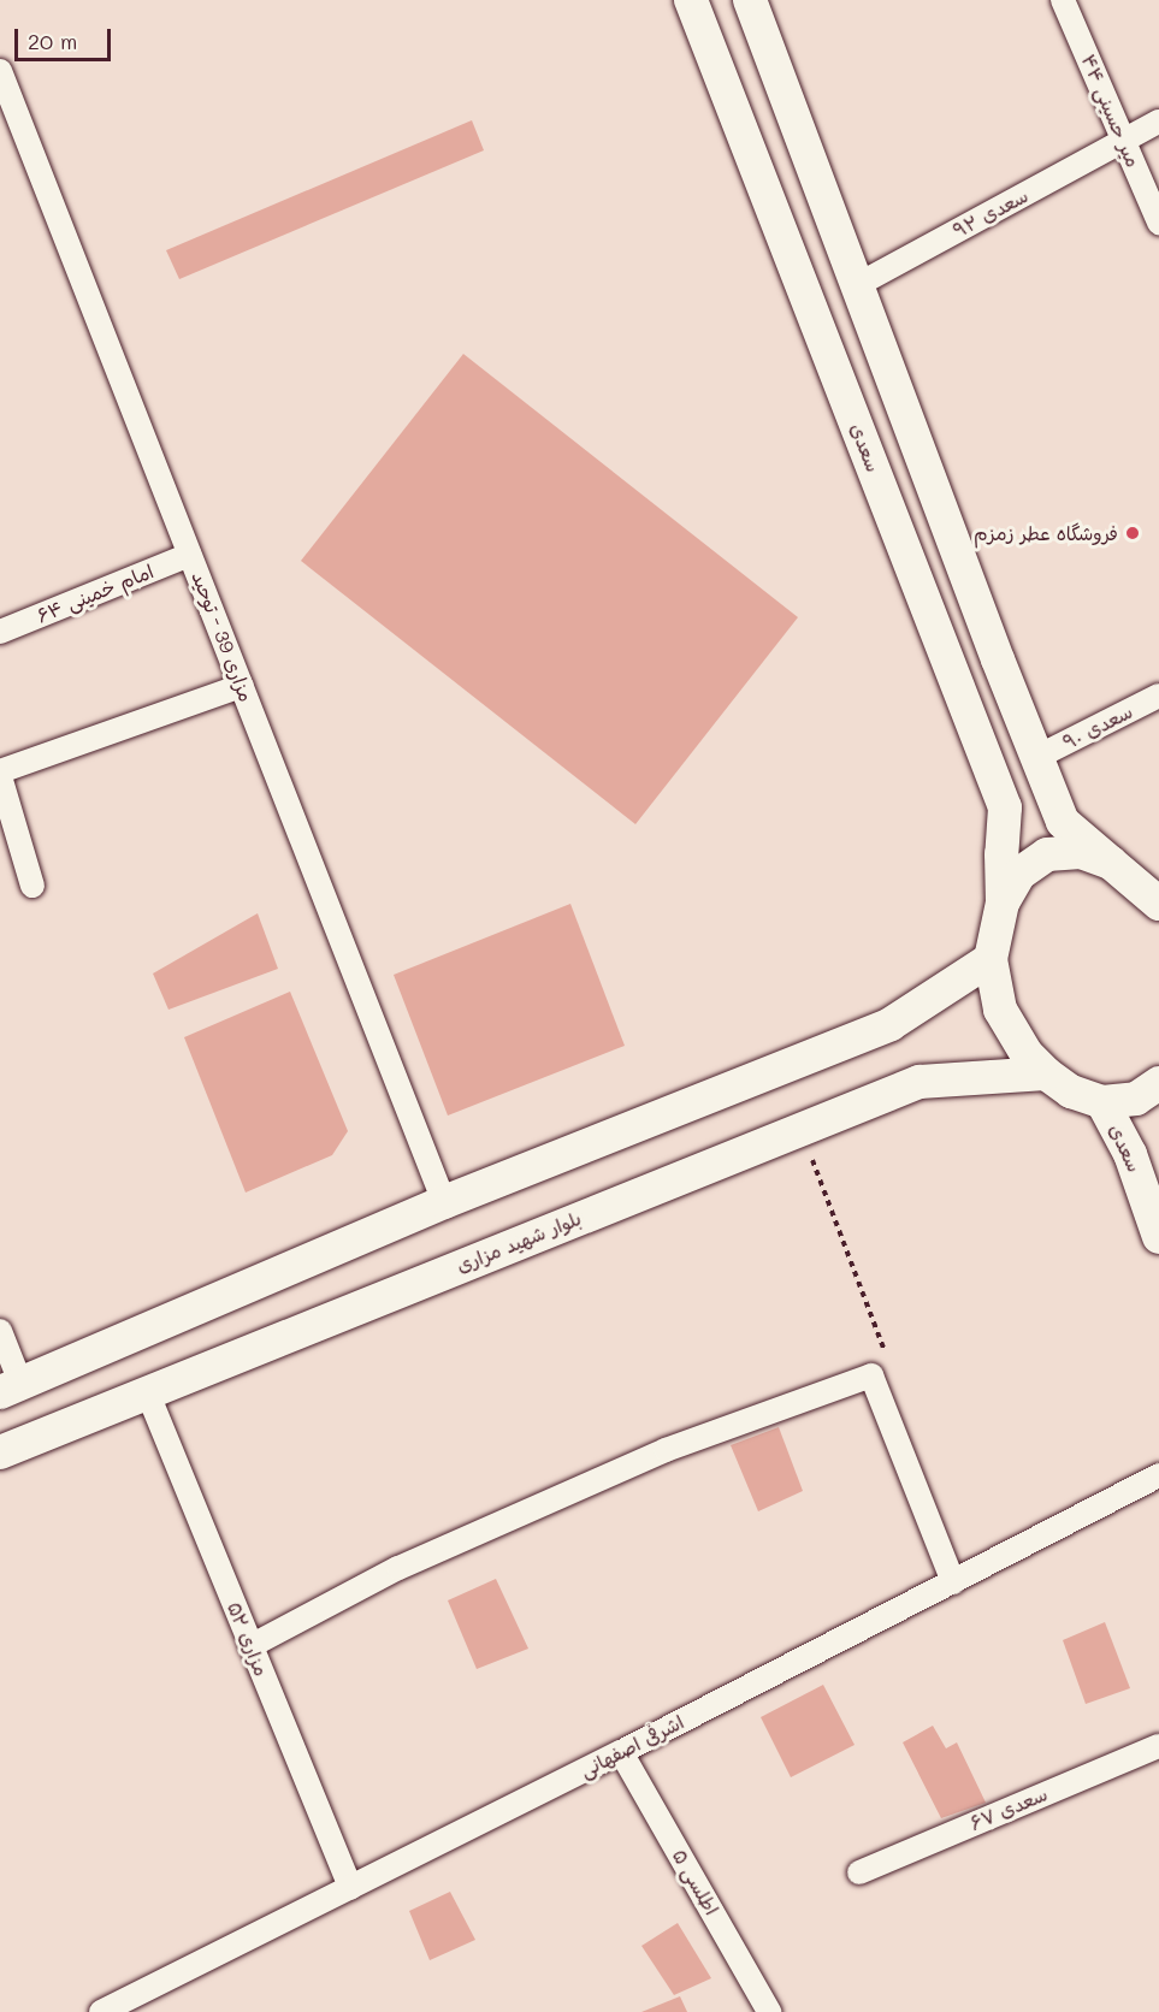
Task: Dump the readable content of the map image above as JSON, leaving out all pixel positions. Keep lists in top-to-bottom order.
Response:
{
  "streets": {
    "main road": ["سعدی", "بلوار شهید مزاری"],
    "street": [
      "میر حسینی ۴۴",
      "سعدی ۹۲",
      "امام خمینی ۶۴",
      "مزاری 39 - توحید",
      "سعدی ۹۰",
      "مزاری ۵۲",
      "اشرفی اصفهانی",
      "سعدی ۶۷",
      "اطلسی ۵"
    ]
  },
  "crossings": [
    ["میر حسینی ۴۴", "سعدی ۹۲"],
    ["امام خمینی ۶۴", "مزاری 39 - توحید"],
    ["بلوار شهید مزاری", "مزاری ۵۲"],
    ["مزاری ۵۲", "اشرفی اصفهانی"],
    ["اشرفی اصفهانی", "اطلسی ۵"]
  ],
  "places": ["فروشگاه عطر زمزم"],
  "scale_bar": "20 m"
}
